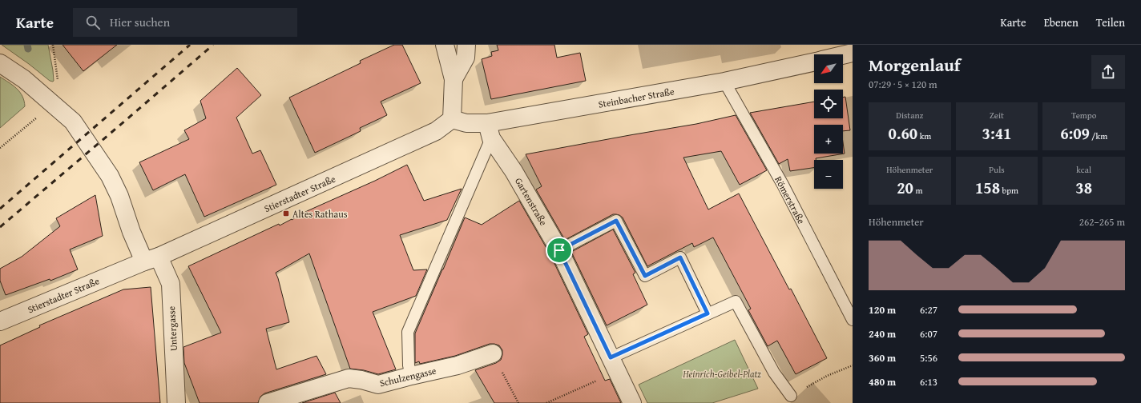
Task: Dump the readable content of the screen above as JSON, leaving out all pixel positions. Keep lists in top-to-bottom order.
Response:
{
  "streets": {
    "street": [
      "Steinbacher Straße",
      "Stierstadter Straße",
      "Gartenstraße",
      "Untergasse",
      "Schulzengasse"
    ],
    "lane": ["Römerstraße"]
  },
  "crossings": [
    ["Steinbacher Straße", "Stierstadter Straße"],
    ["Steinbacher Straße", "Römerstraße"],
    ["Steinbacher Straße", "Gartenstraße"],
    ["Stierstadter Straße", "Untergasse"]
  ],
  "parks": ["Heinrich-Geibel-Platz"],
  "places": {
    "transit": ["Altes Rathaus"]
  },
  "north": "bottom left",
  "page": {
    "header": "Karte",
    "search": "Hier suchen",
    "nav": ["Karte", "Ebenen", "Teilen"],
    "heading": ["Morgenlauf", "07:29 · 5 × 120 m"],
    "map_buttons": ["+", "−"],
    "stats": [
      ["Distanz", "0.60 km"],
      ["Zeit", "3:41"],
      ["Tempo", "6:09 /km"],
      ["Höhenmeter", "20 m"],
      ["Puls", "158 bpm"],
      ["kcal", "38"]
    ],
    "chart": ["Höhenmeter", "262–265 m"],
    "list": [
      {
        "name": "120 m",
        "note": "6:27"
      },
      {
        "name": "240 m",
        "note": "6:07"
      },
      {
        "name": "360 m",
        "note": "5:56"
      },
      {
        "name": "480 m",
        "note": "6:13"
      }
    ]
  }
}
